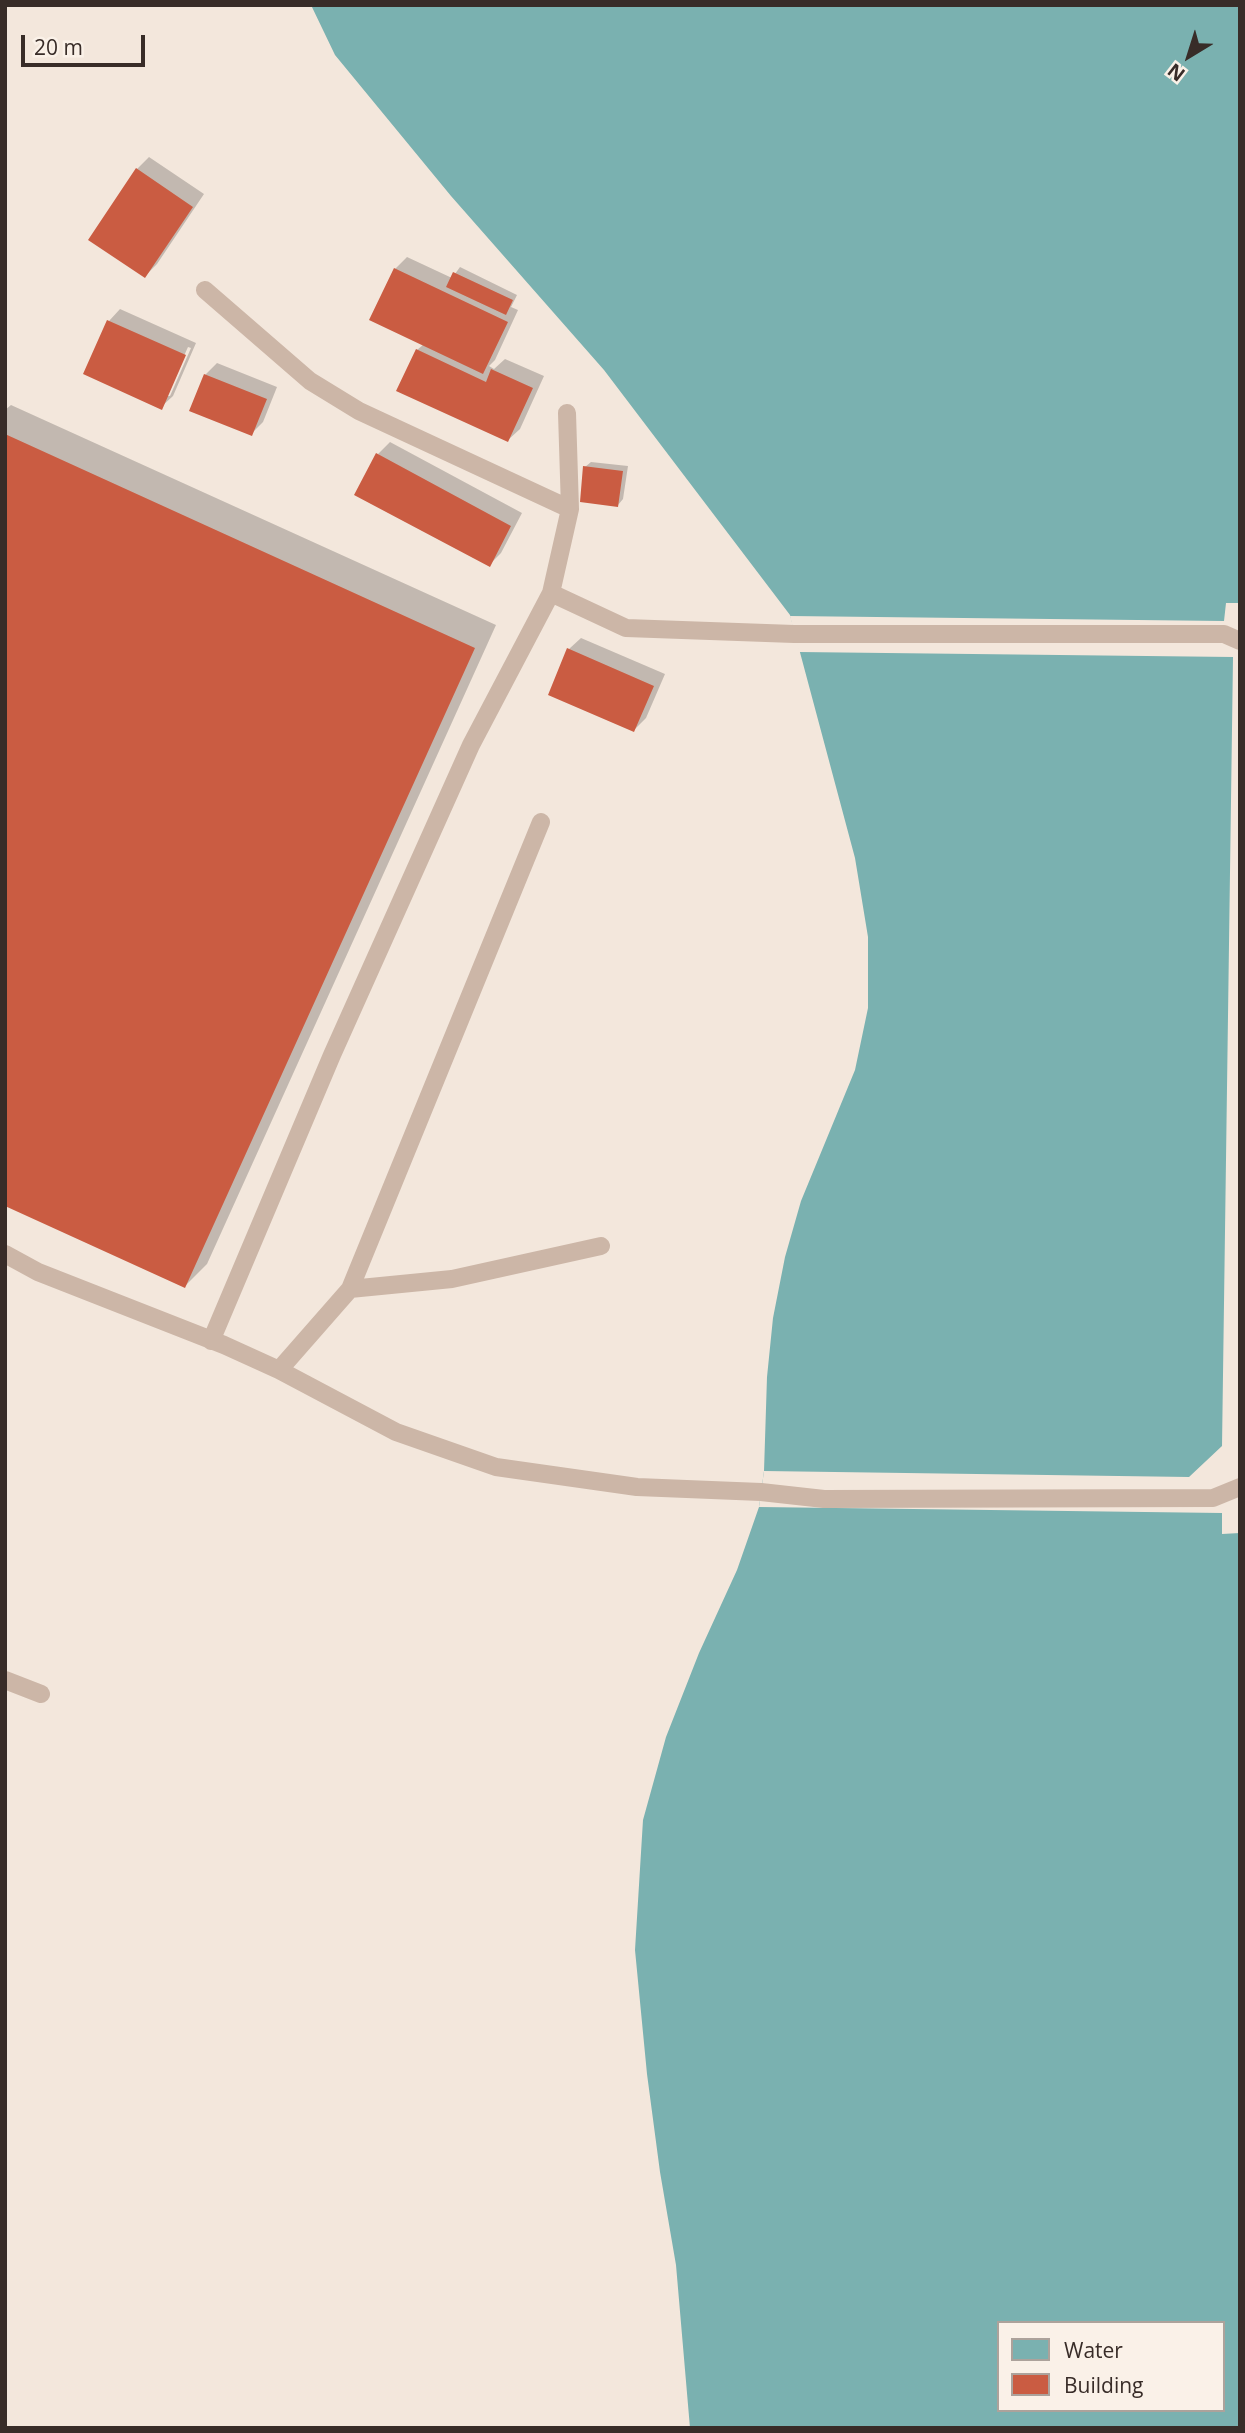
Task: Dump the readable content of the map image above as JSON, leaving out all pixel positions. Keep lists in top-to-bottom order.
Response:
{
  "legend": ["Water", "Building"],
  "scale_bar": "20 m",
  "north": "bottom left"
}
